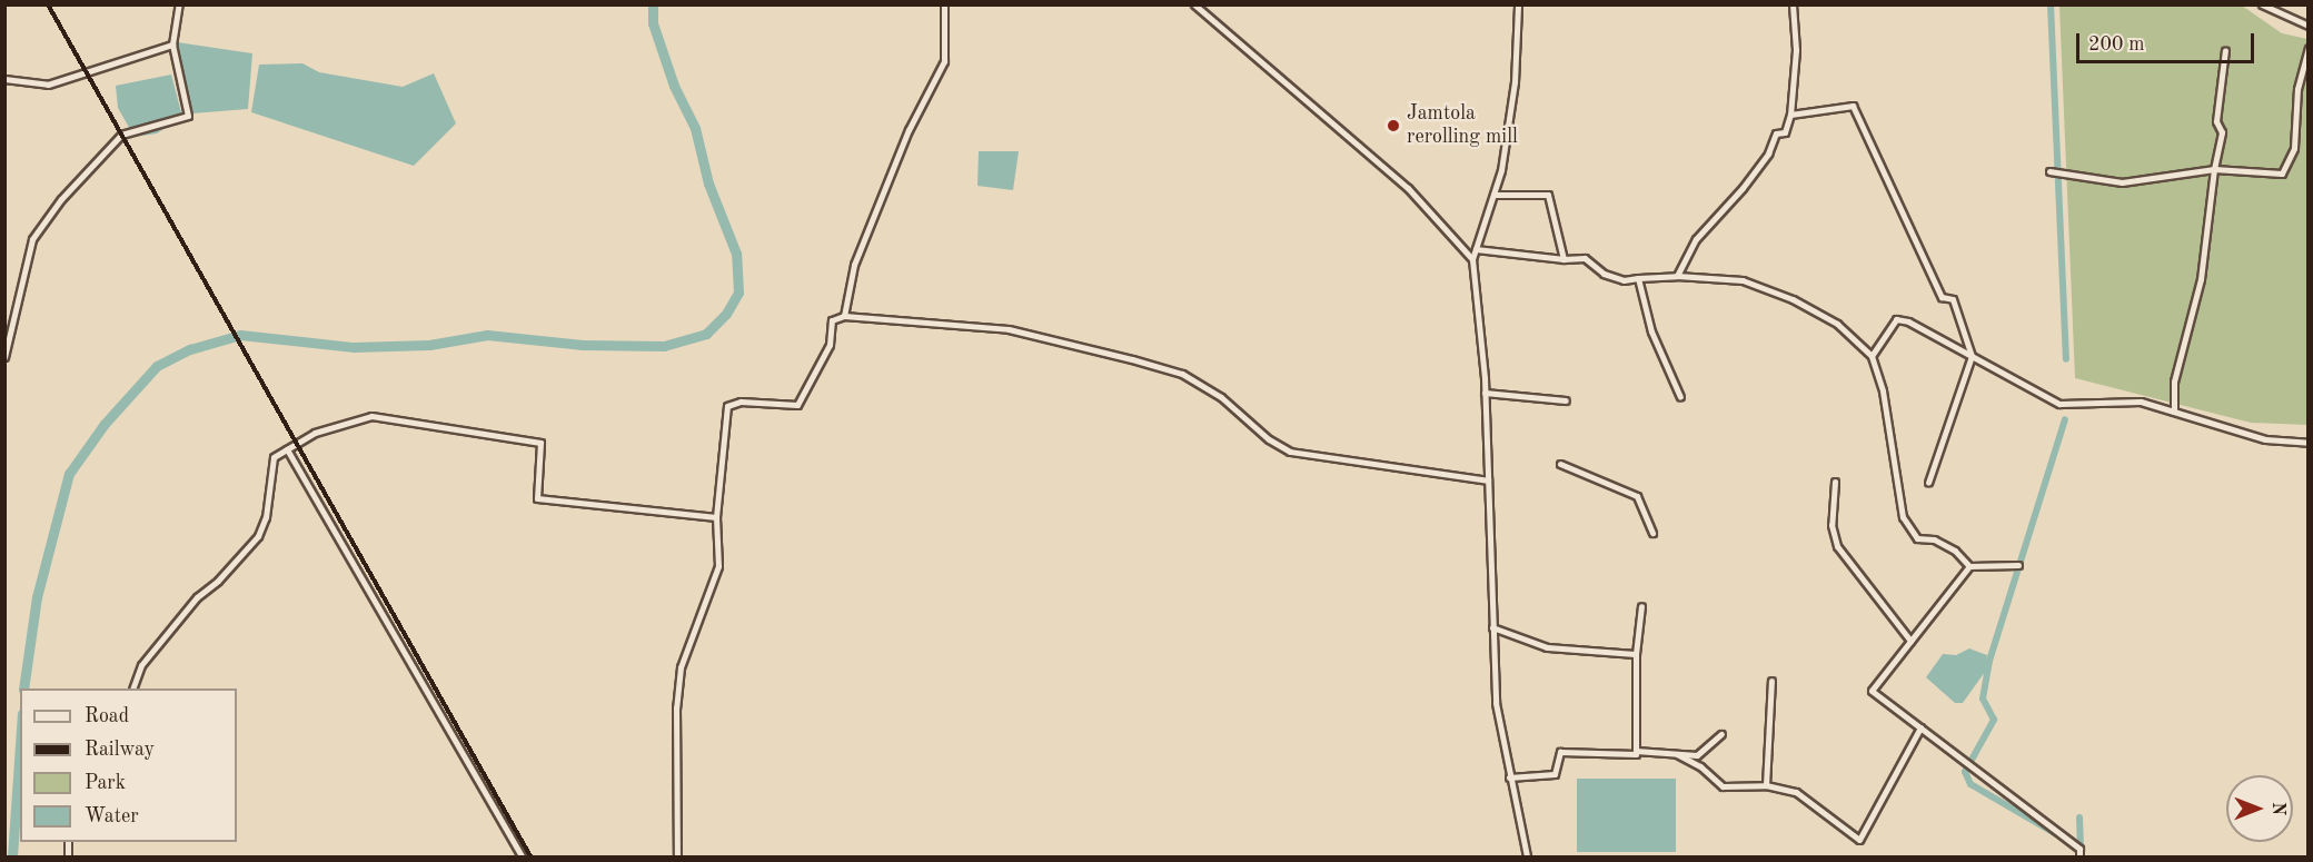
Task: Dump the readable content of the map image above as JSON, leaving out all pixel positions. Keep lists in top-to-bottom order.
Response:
{
  "places": ["Jamtola rerolling mill"],
  "legend": [
    "Road",
    "Railway",
    "Park",
    "Water"
  ],
  "scale_bar": "200 m",
  "north": "right"
}
